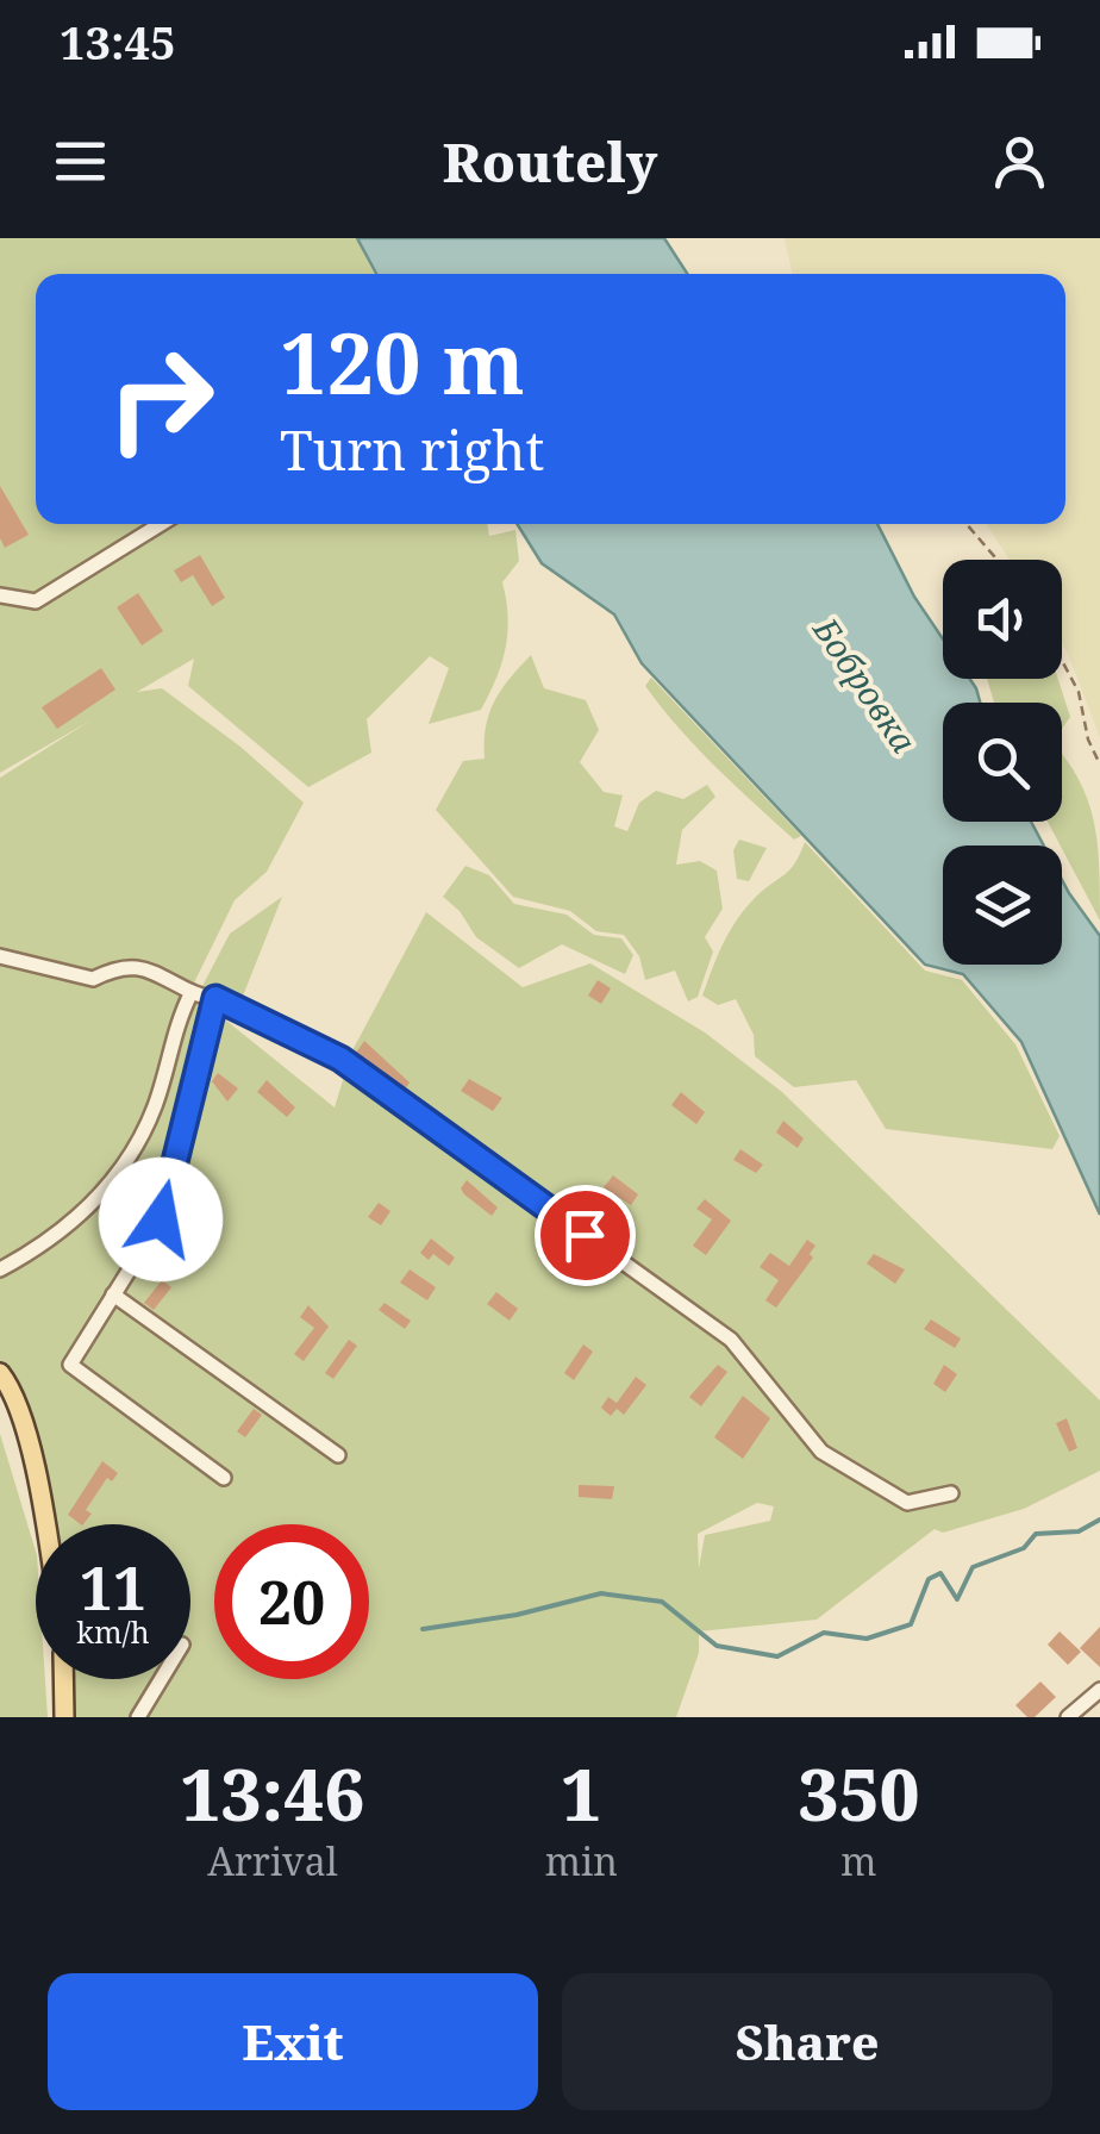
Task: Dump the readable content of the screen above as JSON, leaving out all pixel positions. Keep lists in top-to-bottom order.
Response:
{
  "water": ["Бобровка"],
  "page": {
    "status": "13:45",
    "header": "Routely",
    "turn": ["120 m", "Turn right"],
    "speed": "11 km/h",
    "limit": "20",
    "eta": [
      "13:46",
      "Arrival",
      "1",
      "min",
      "350",
      "m"
    ],
    "buttons": ["Exit", "Share"]
  }
}
